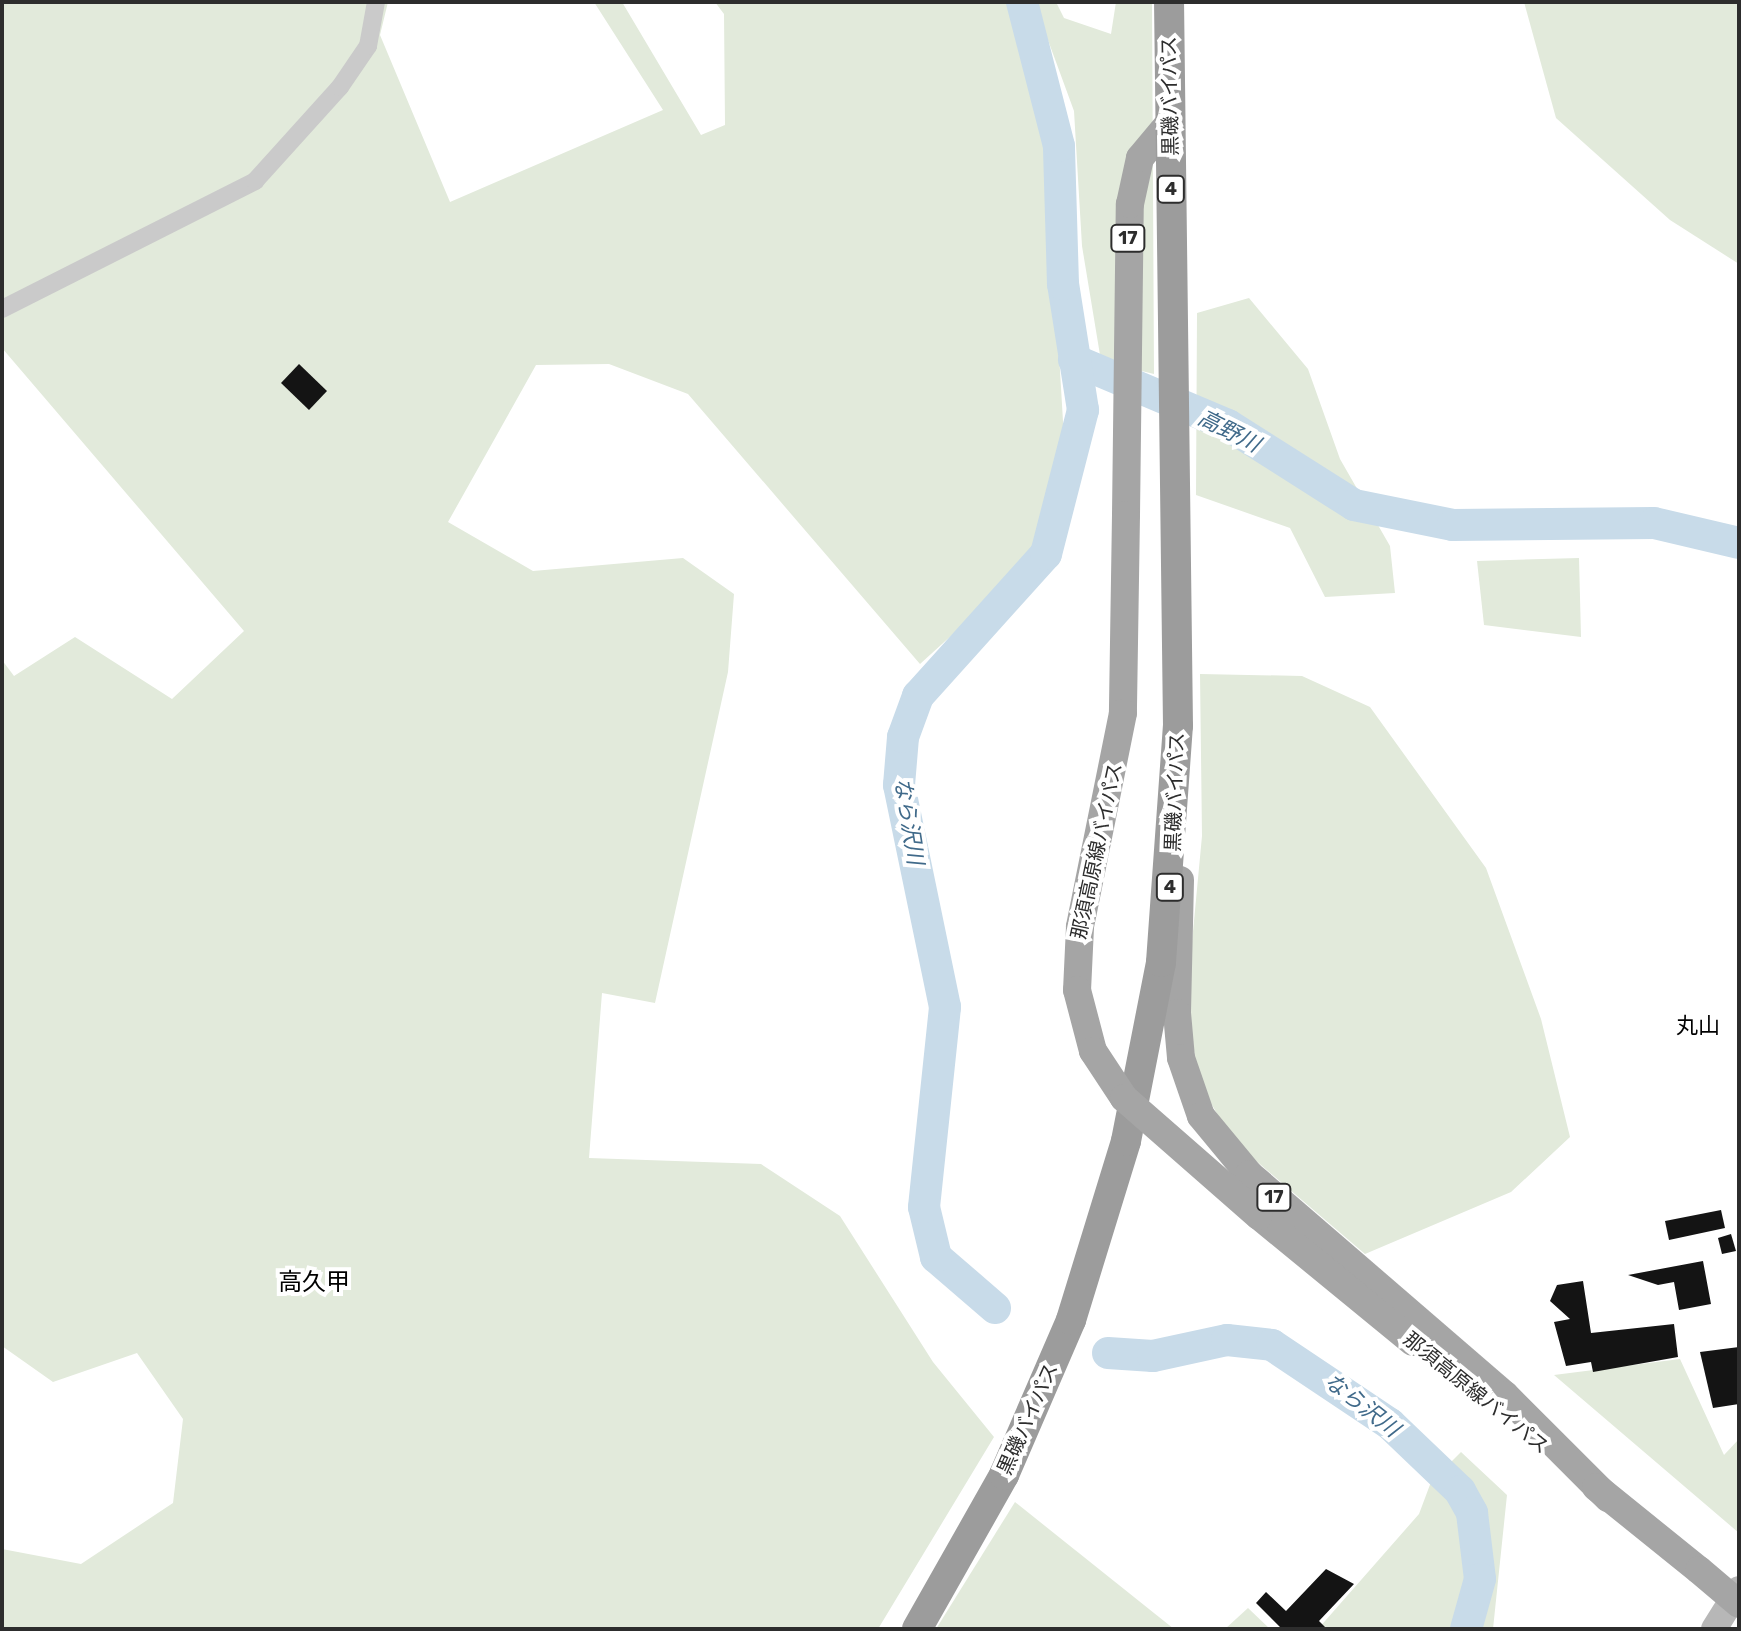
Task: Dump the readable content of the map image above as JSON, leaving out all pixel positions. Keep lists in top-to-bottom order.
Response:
{
  "streets": {
    "highway": ["黒磯バイパス", "4"],
    "main road": ["17", "那須高原線バイパス"]
  },
  "crossings": [
    ["黒磯バイパス", "那須高原線バイパス"]
  ],
  "districts": ["丸山", "高久甲"],
  "water": ["高野川", "なら沢川"]
}
